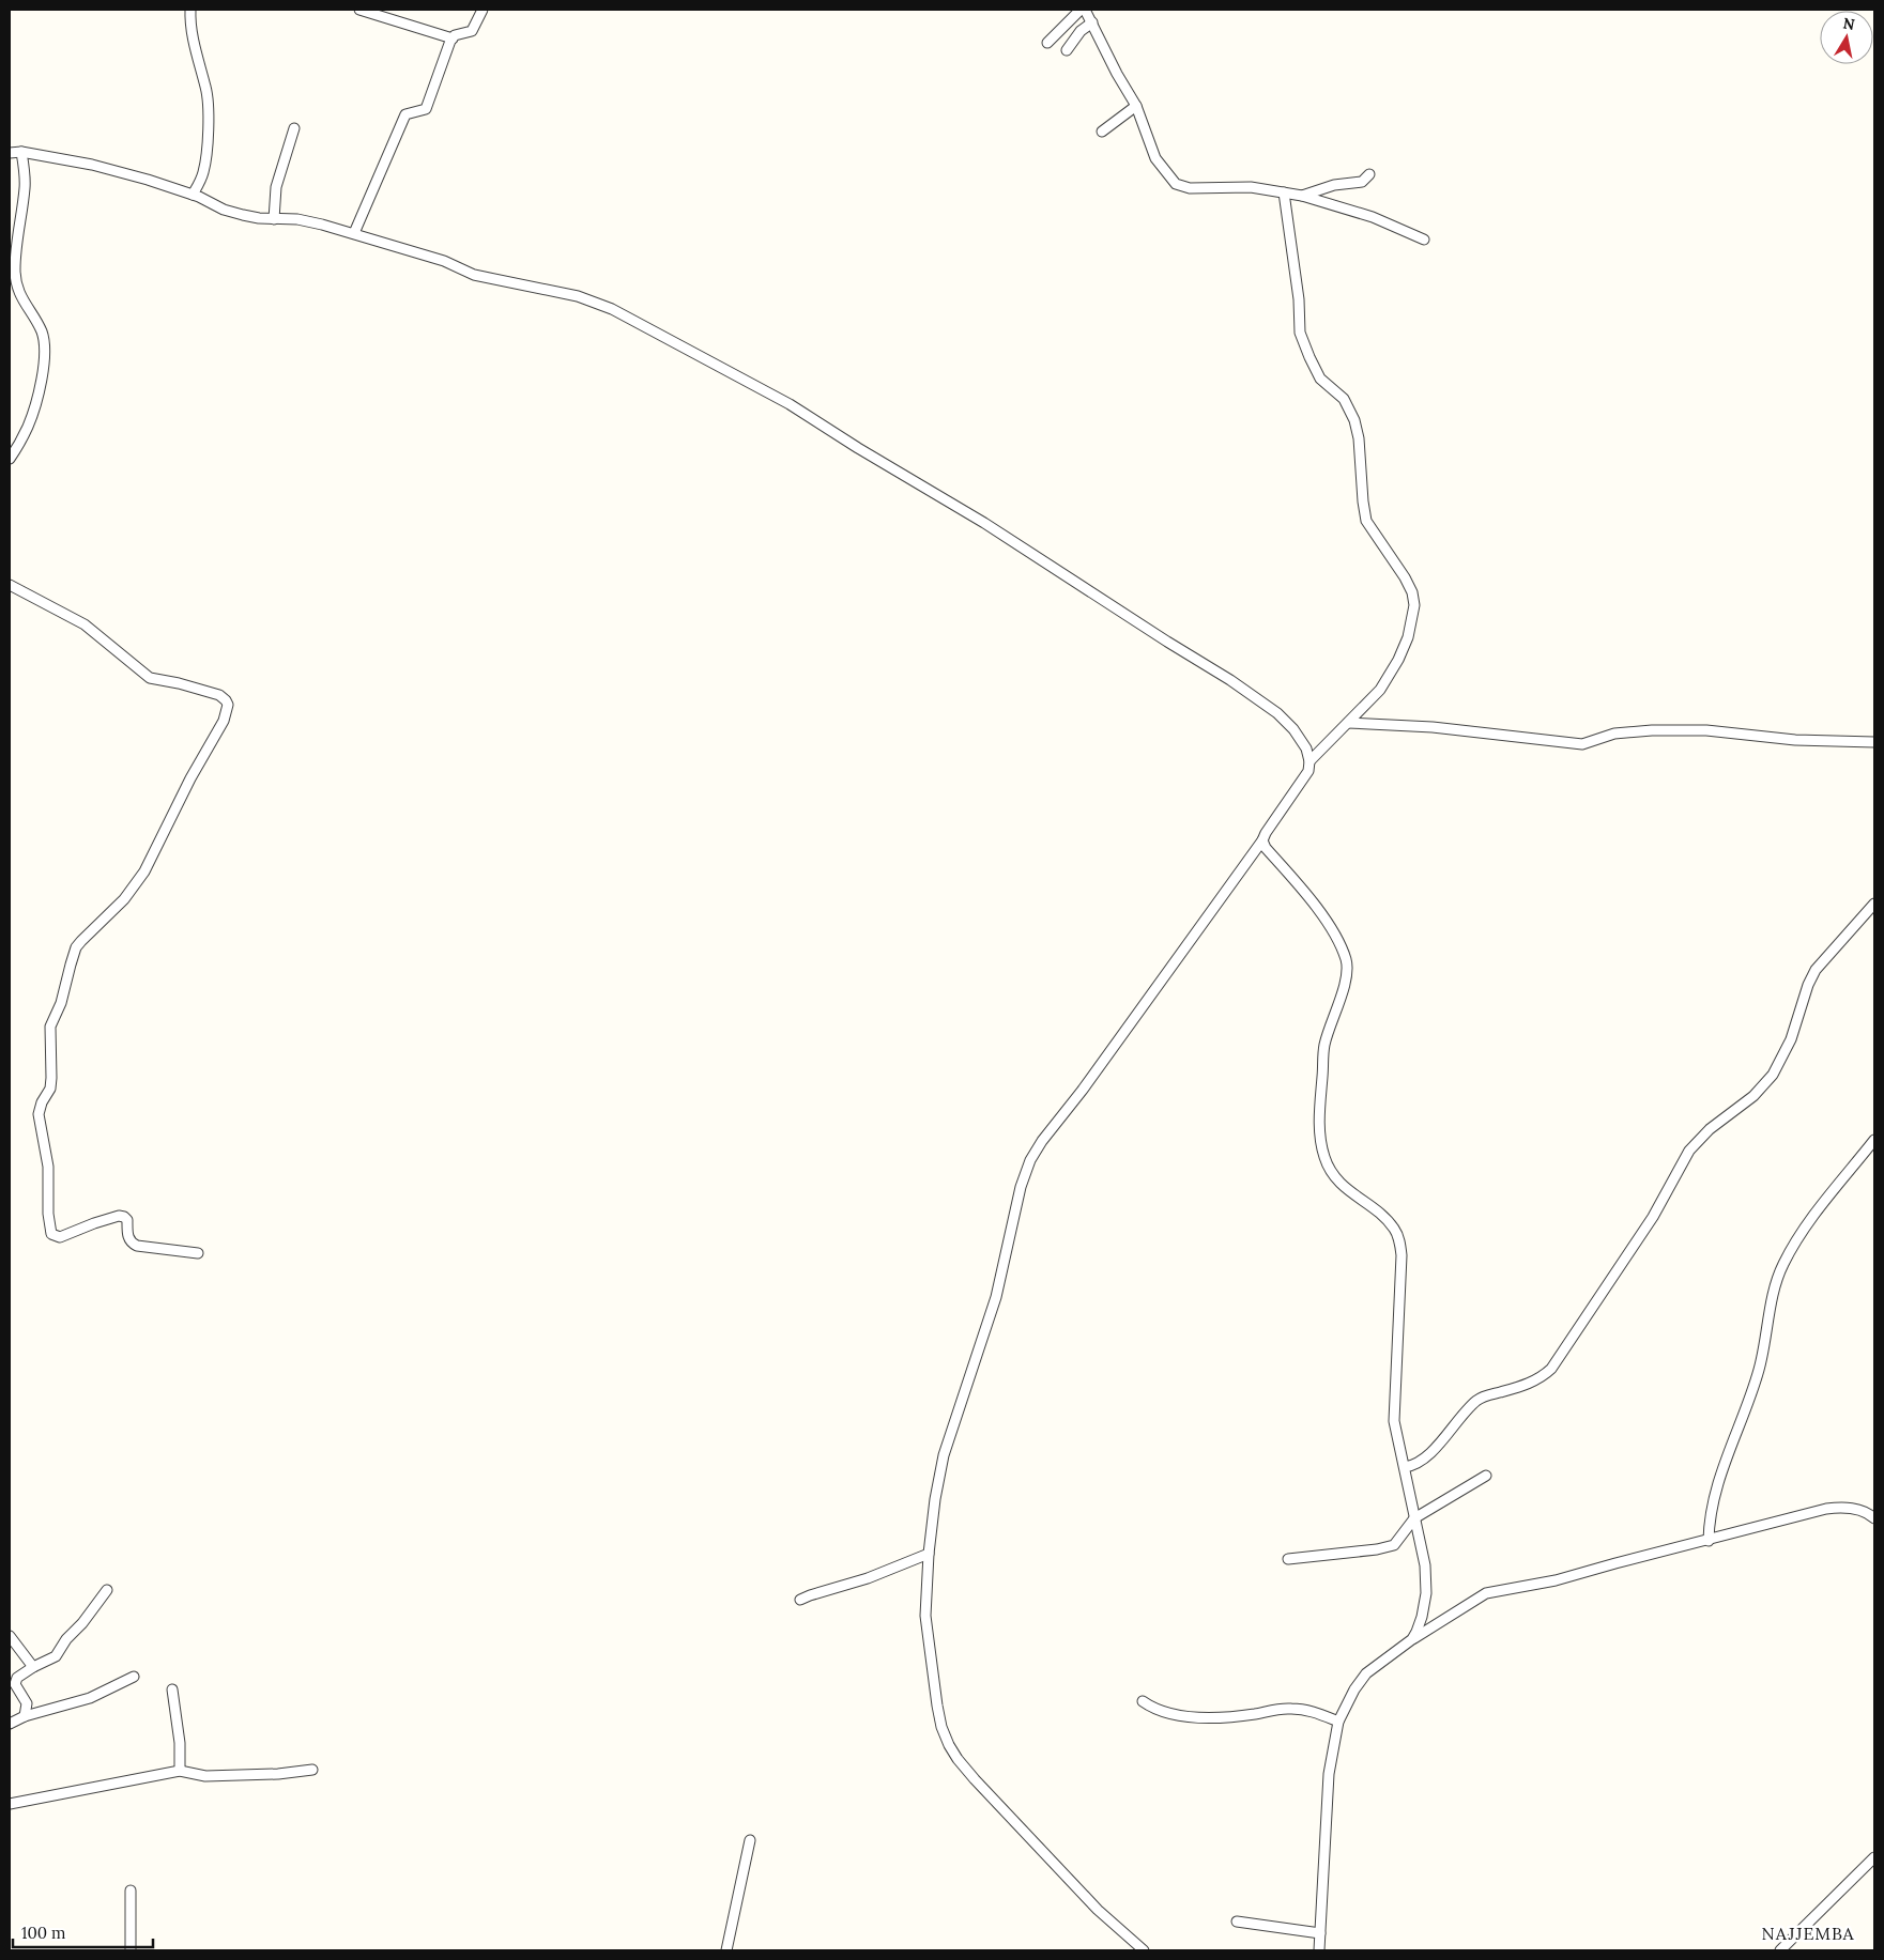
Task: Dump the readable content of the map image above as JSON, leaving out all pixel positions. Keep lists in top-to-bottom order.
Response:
{
  "districts": ["NAJJEMBA"],
  "scale_bar": "100 m",
  "north": "top"
}
